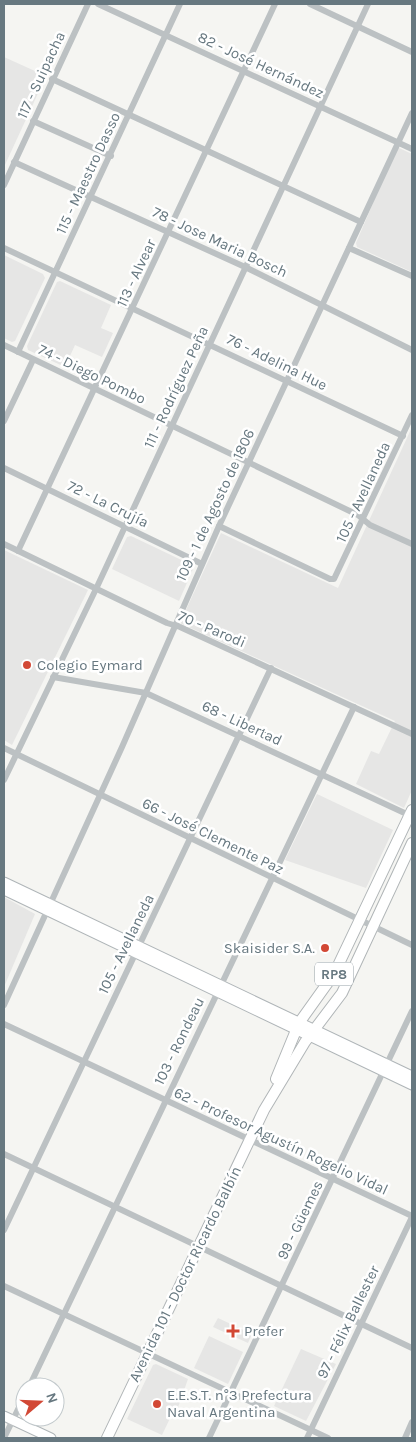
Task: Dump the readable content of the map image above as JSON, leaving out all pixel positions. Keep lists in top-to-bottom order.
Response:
{
  "streets": {
    "main road": ["RP8", "Avenida 101 - Doctor Ricardo Balbín"],
    "street": [
      "82 - José Hernández",
      "117 - Suipacha",
      "115 - Maestro Dasso",
      "78 - Jose Maria Bosch",
      "113 - Alvear",
      "76 - Adelina Hue",
      "74 - Diego Pombo",
      "111 - Rodríguez Peña",
      "105 - Avellaneda",
      "72 - La Crujía",
      "109 - 1 de Agosto de 1806",
      "70 - Parodi",
      "68 - Libertad",
      "66 - José Clemente Paz",
      "103 - Rondeau",
      "62 - Profesor Agustín Rogelio Vidal",
      "99 - Güemes",
      "97 - Félix Ballester"
    ]
  },
  "crossings": [
    ["82 - José Hernández", "115 - Maestro Dasso"],
    ["82 - José Hernández", "113 - Alvear"],
    ["82 - José Hernández", "111 - Rodríguez Peña"],
    ["82 - José Hernández", "109 - 1 de Agosto de 1806"],
    ["117 - Suipacha", "78 - Jose Maria Bosch"],
    ["115 - Maestro Dasso", "78 - Jose Maria Bosch"],
    ["115 - Maestro Dasso", "76 - Adelina Hue"],
    ["115 - Maestro Dasso", "74 - Diego Pombo"],
    ["78 - Jose Maria Bosch", "113 - Alvear"],
    ["78 - Jose Maria Bosch", "111 - Rodríguez Peña"],
    ["78 - Jose Maria Bosch", "109 - 1 de Agosto de 1806"],
    ["113 - Alvear", "76 - Adelina Hue"],
    ["113 - Alvear", "74 - Diego Pombo"],
    ["113 - Alvear", "72 - La Crujía"],
    ["113 - Alvear", "70 - Parodi"],
    ["76 - Adelina Hue", "111 - Rodríguez Peña"],
    ["76 - Adelina Hue", "105 - Avellaneda"],
    ["76 - Adelina Hue", "109 - 1 de Agosto de 1806"],
    ["74 - Diego Pombo", "111 - Rodríguez Peña"],
    ["74 - Diego Pombo", "105 - Avellaneda"],
    ["74 - Diego Pombo", "109 - 1 de Agosto de 1806"],
    ["111 - Rodríguez Peña", "72 - La Crujía"],
    ["111 - Rodríguez Peña", "70 - Parodi"],
    ["111 - Rodríguez Peña", "68 - Libertad"],
    ["111 - Rodríguez Peña", "66 - José Clemente Paz"],
    ["105 - Avellaneda", "109 - 1 de Agosto de 1806"],
    ["105 - Avellaneda", "70 - Parodi"],
    ["105 - Avellaneda", "68 - Libertad"],
    ["105 - Avellaneda", "66 - José Clemente Paz"],
    ["105 - Avellaneda", "62 - Profesor Agustín Rogelio Vidal"],
    ["72 - La Crujía", "109 - 1 de Agosto de 1806"],
    ["109 - 1 de Agosto de 1806", "70 - Parodi"],
    ["109 - 1 de Agosto de 1806", "68 - Libertad"],
    ["109 - 1 de Agosto de 1806", "66 - José Clemente Paz"],
    ["70 - Parodi", "103 - Rondeau"],
    ["68 - Libertad", "103 - Rondeau"],
    ["68 - Libertad", "Avenida 101 - Doctor Ricardo Balbín"],
    ["66 - José Clemente Paz", "103 - Rondeau"],
    ["66 - José Clemente Paz", "Avenida 101 - Doctor Ricardo Balbín"],
    ["103 - Rondeau", "62 - Profesor Agustín Rogelio Vidal"],
    ["62 - Profesor Agustín Rogelio Vidal", "99 - Güemes"],
    ["62 - Profesor Agustín Rogelio Vidal", "Avenida 101 - Doctor Ricardo Balbín"],
    ["62 - Profesor Agustín Rogelio Vidal", "97 - Félix Ballester"]
  ],
  "places": {
    "other": ["Colegio Eymard", "Skaisider S.A.", "E.E.S.T. n°3 Prefectura Naval Argentina"],
    "health": ["Prefer"]
  },
  "north": "right"
}
